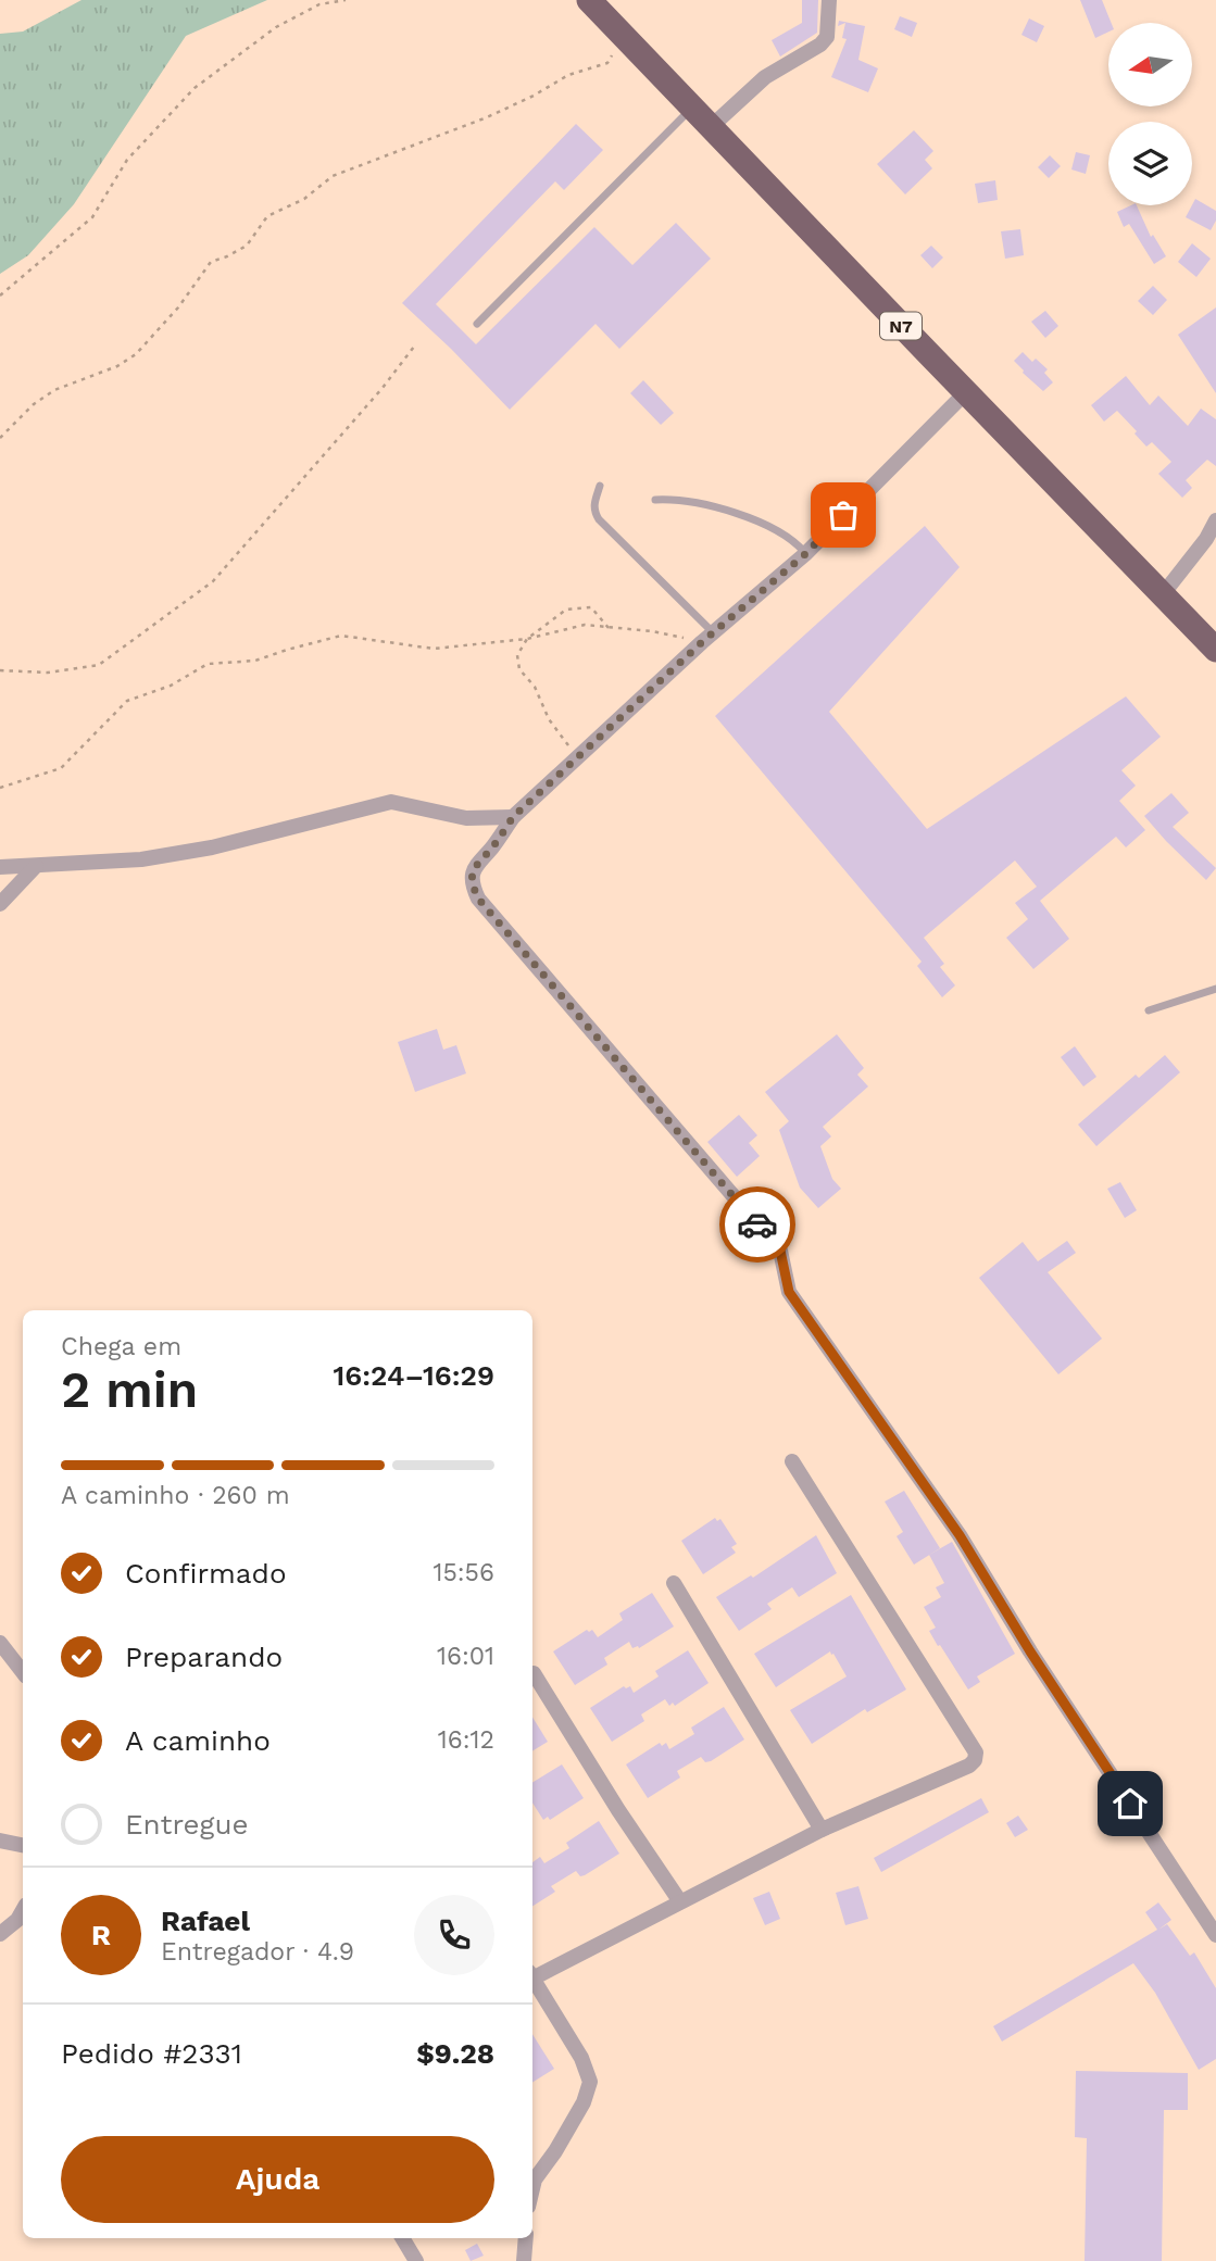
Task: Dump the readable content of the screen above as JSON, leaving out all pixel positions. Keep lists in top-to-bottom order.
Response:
{
  "streets": {
    "highway": ["N7"]
  },
  "north": "left",
  "page": {
    "heading": ["2 min", "Chega em", "16:24–16:29"],
    "panel": [
      "Rafael",
      "Entregador · 4.9",
      "Pedido #2331",
      "$9.28"
    ],
    "bar": "A caminho · 260 m",
    "list": [
      ["Confirmado", "15:56"],
      ["Preparando", "16:01"],
      ["A caminho", "16:12"],
      "Entregue"
    ],
    "round": "R",
    "buttons": "Ajuda"
  }
}
